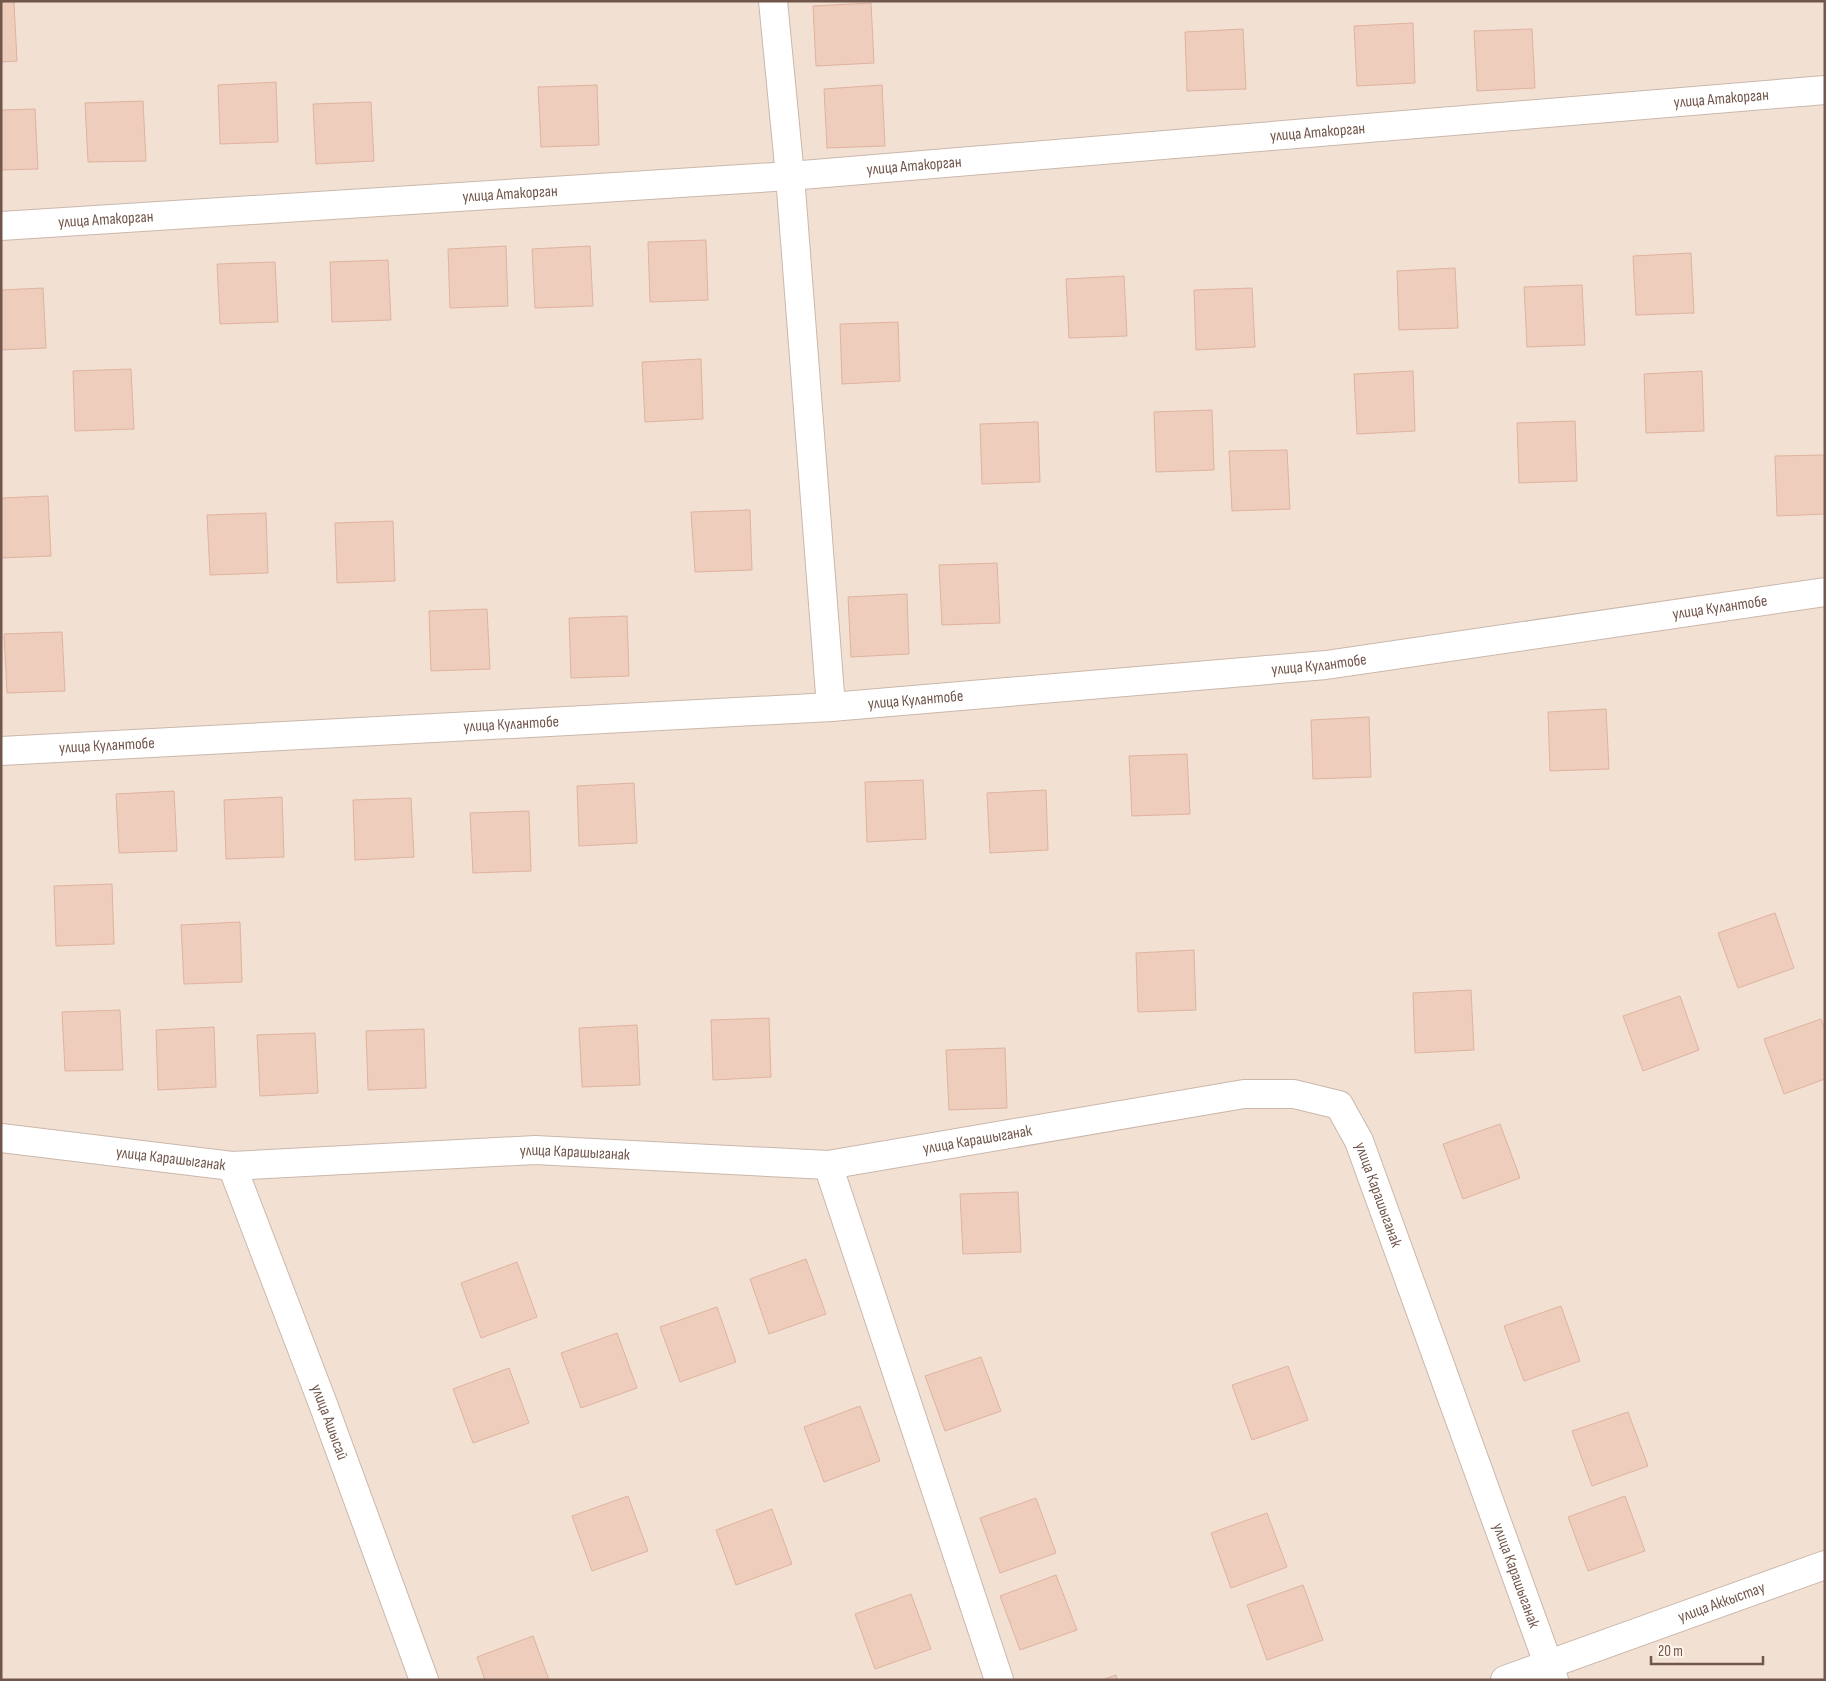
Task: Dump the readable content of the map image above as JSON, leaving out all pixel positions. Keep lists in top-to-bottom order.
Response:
{
  "streets": {
    "street": [
      "улица Атакорган",
      "улица Кулантобе",
      "улица Карашыганак",
      "улица Ашысай",
      "улица Аккыстау"
    ]
  },
  "crossings": [
    ["улица Карашыганак", "улица Ашысай"],
    ["улица Карашыганак", "улица Аккыстау"]
  ],
  "scale_bar": "20 m"
}
